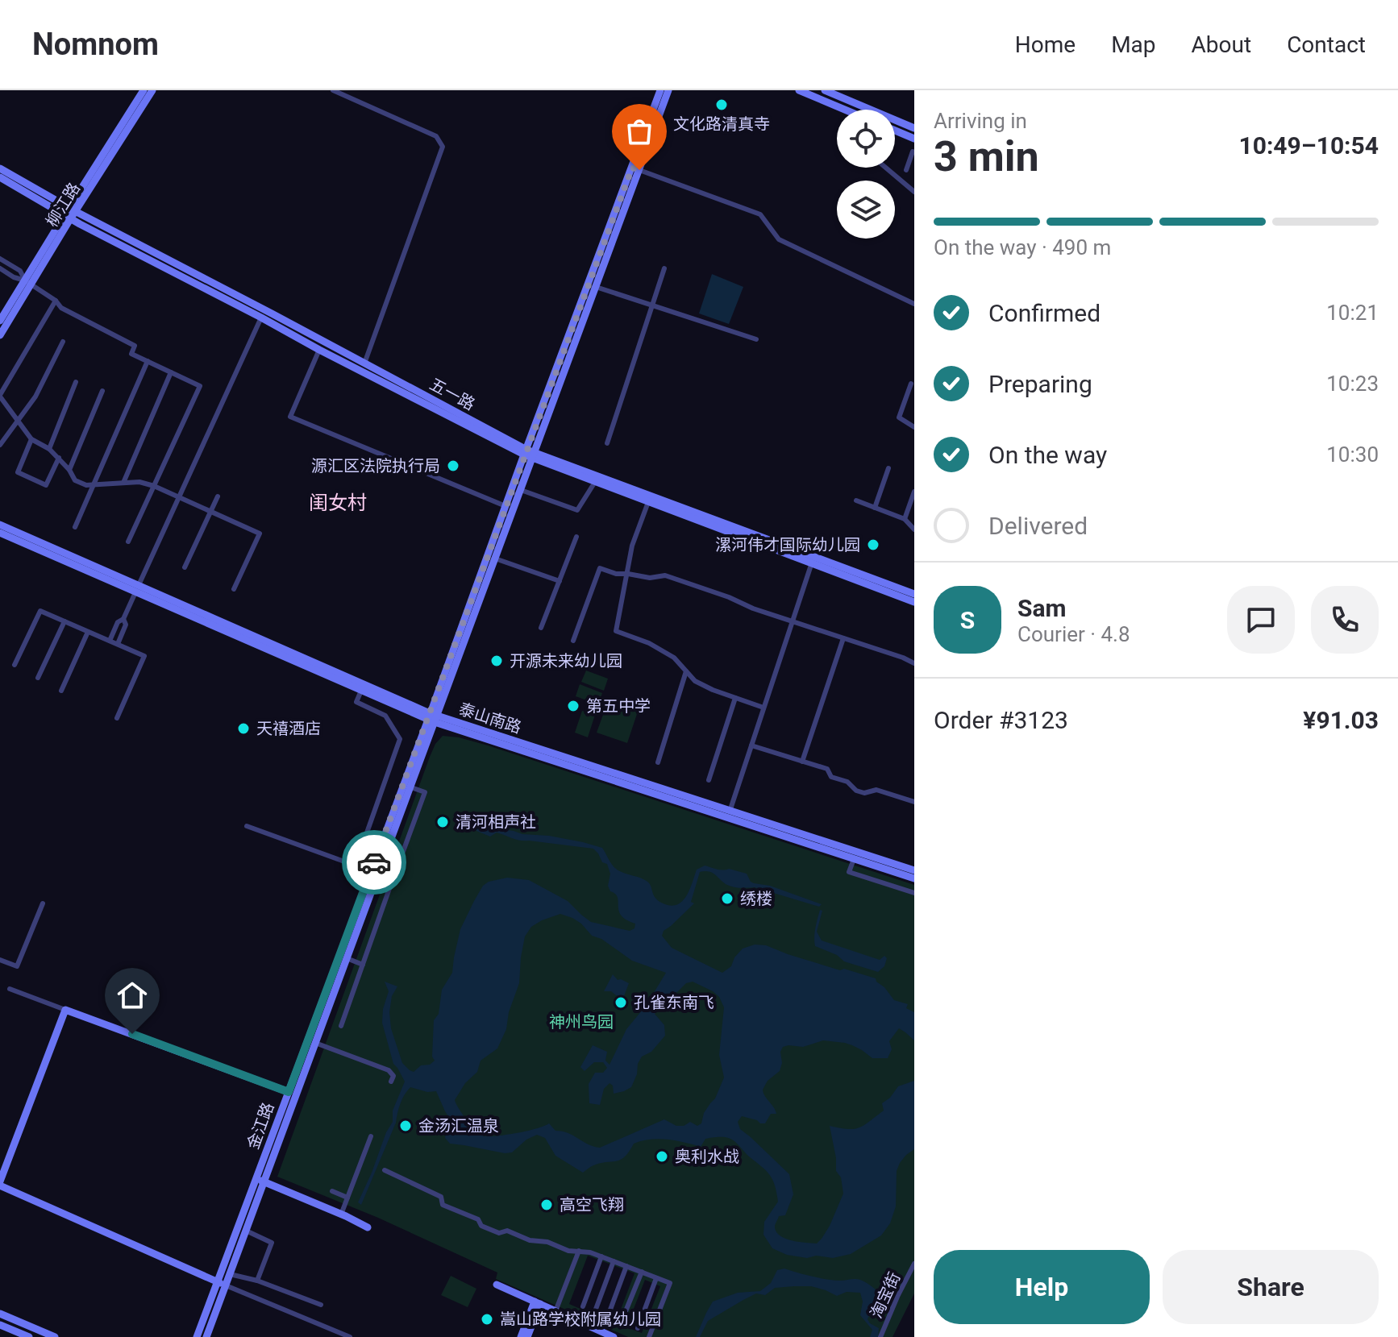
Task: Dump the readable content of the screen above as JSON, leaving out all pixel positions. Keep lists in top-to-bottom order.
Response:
{
  "streets": {
    "street": [
      "柳江路",
      "五一路",
      "泰山南路",
      "金江路",
      "淘宝街"
    ]
  },
  "crossings": [
    ["柳江路", "五一路"],
    ["五一路", "金江路"],
    ["泰山南路", "金江路"]
  ],
  "districts": ["闺女村"],
  "parks": ["神州鸟园"],
  "places": [
    "文化路清真寺",
    "源汇区法院执行局",
    "漯河伟才国际幼儿园",
    "开源未来幼儿园",
    "第五中学",
    "天禧酒店",
    "清河相声社",
    "绣楼",
    "孔雀东南飞",
    "金汤汇温泉",
    "奥利水战",
    "高空飞翔",
    "嵩山路学校附属幼儿园"
  ],
  "page": {
    "header": "Nomnom",
    "nav": [
      "Home",
      "Map",
      "About",
      "Contact"
    ],
    "heading": ["3 min", "Arriving in", "10:49–10:54"],
    "panel": [
      "Sam",
      "Courier · 4.8",
      "Order #3123",
      "¥91.03"
    ],
    "bar": "On the way · 490 m",
    "list": [
      ["Confirmed", "10:21"],
      ["Preparing", "10:23"],
      ["On the way", "10:30"],
      "Delivered"
    ],
    "round": "S",
    "buttons": ["Help", "Share"]
  }
}
